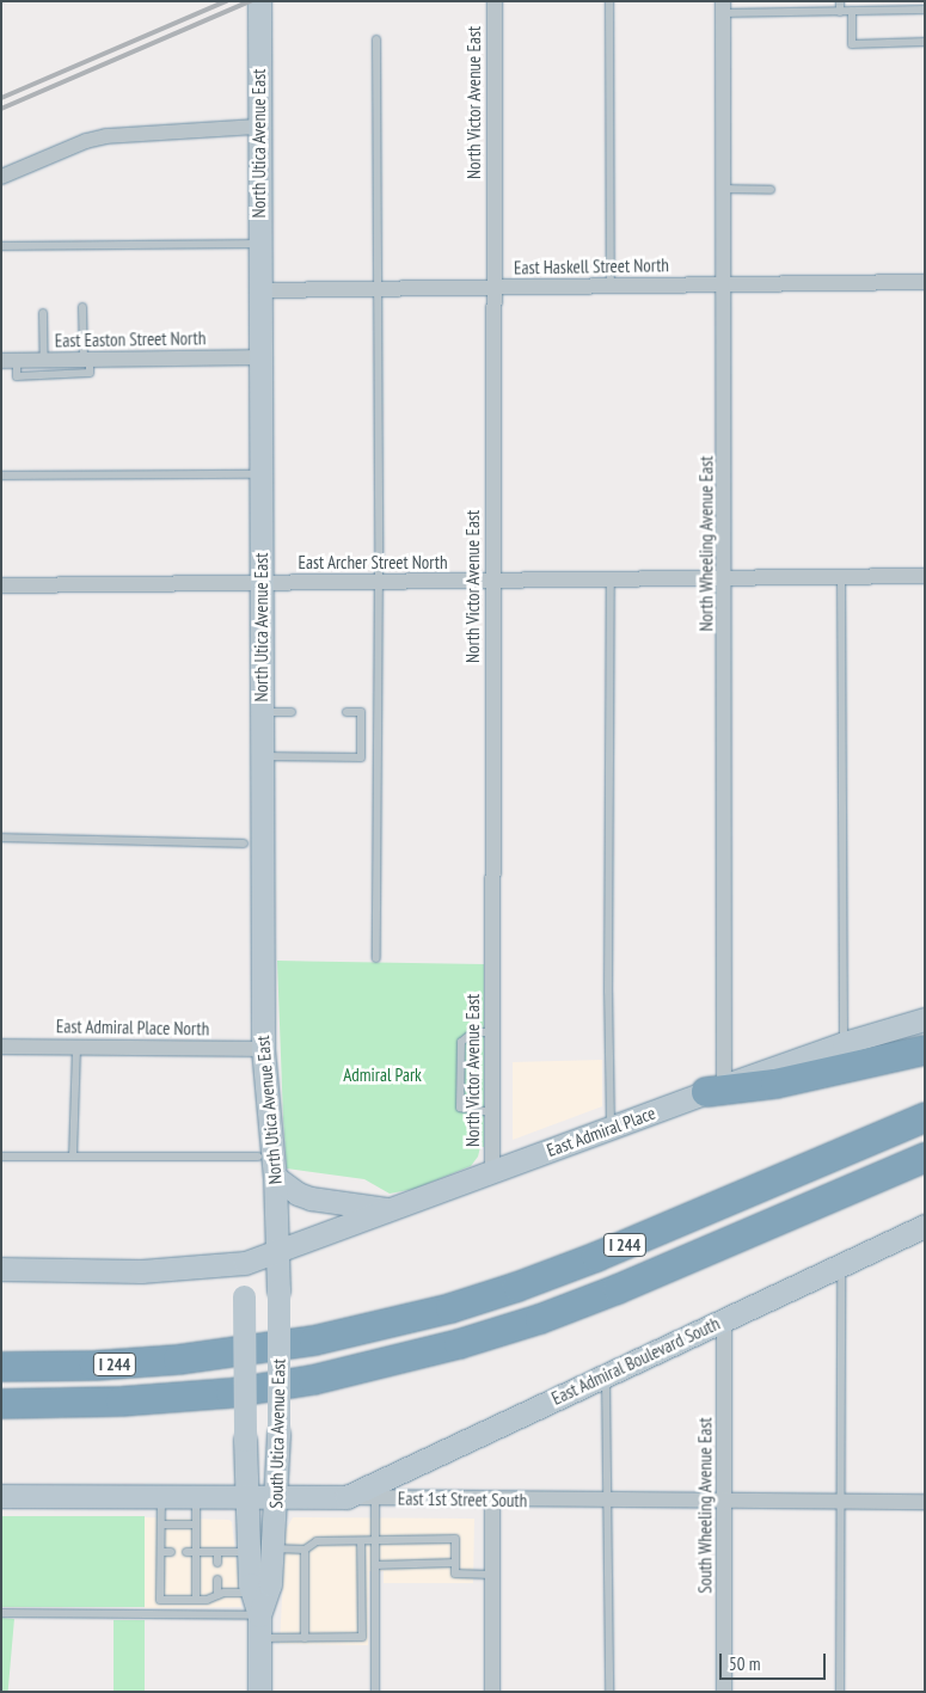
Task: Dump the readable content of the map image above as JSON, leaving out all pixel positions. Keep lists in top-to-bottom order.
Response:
{
  "streets": {
    "highway": ["I 244"],
    "main road": [
      "North Utica Avenue East",
      "East Admiral Place",
      "East Admiral Boulevard South",
      "South Utica Avenue East"
    ],
    "street": [
      "North Victor Avenue East",
      "East Haskell Street North",
      "East Easton Street North",
      "North Wheeling Avenue East",
      "East Archer Street North",
      "East Admiral Place North",
      "East 1st Street South",
      "South Wheeling Avenue East"
    ]
  },
  "crossings": [
    ["North Victor Avenue East", "East Haskell Street North"],
    ["North Victor Avenue East", "East Archer Street North"],
    ["North Victor Avenue East", "East Admiral Place"],
    ["North Utica Avenue East", "East Haskell Street North"],
    ["North Utica Avenue East", "East Easton Street North"],
    ["North Utica Avenue East", "East Archer Street North"],
    ["North Utica Avenue East", "East Admiral Place North"],
    ["North Utica Avenue East", "East Admiral Place"],
    ["North Utica Avenue East", "South Utica Avenue East"],
    ["East Haskell Street North", "North Wheeling Avenue East"],
    ["North Wheeling Avenue East", "East Archer Street North"],
    ["North Wheeling Avenue East", "East Admiral Place"],
    ["East Admiral Place", "South Utica Avenue East"],
    ["East Admiral Boulevard South", "South Utica Avenue East"],
    ["East Admiral Boulevard South", "East 1st Street South"],
    ["East Admiral Boulevard South", "South Wheeling Avenue East"],
    ["East 1st Street South", "South Wheeling Avenue East"]
  ],
  "parks": ["Admiral Park"],
  "scale_bar": "50 m"
}
